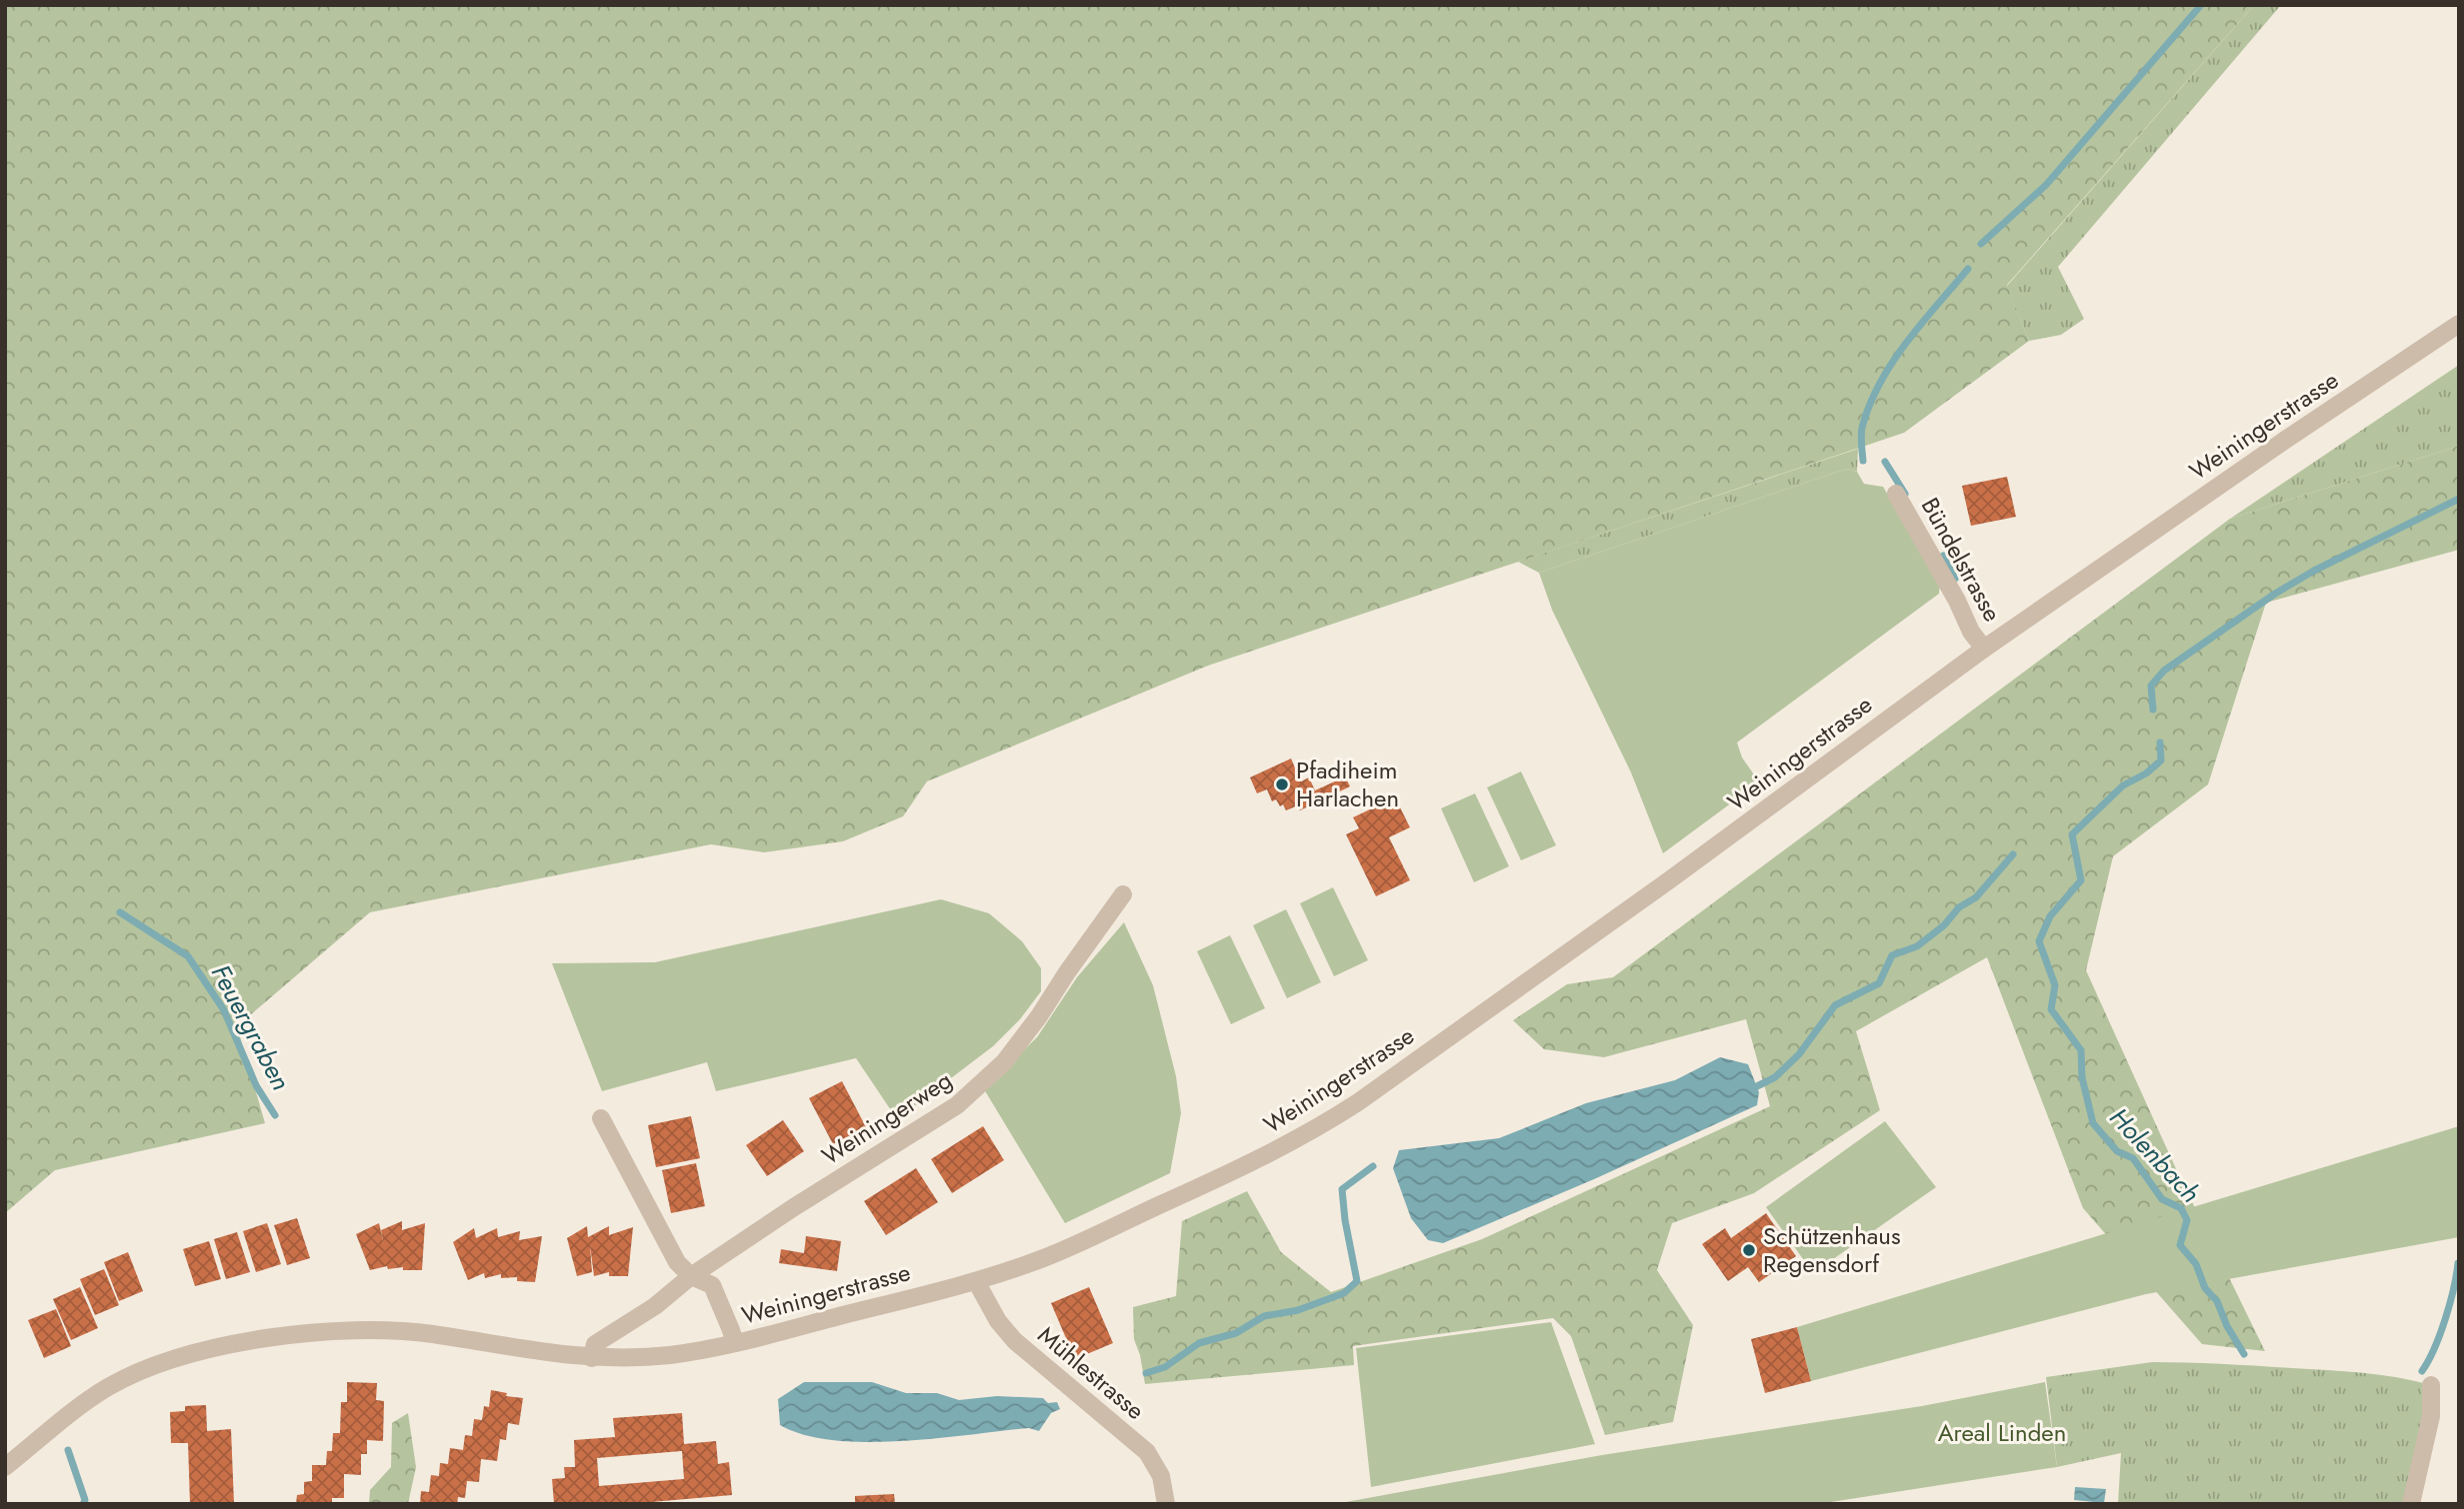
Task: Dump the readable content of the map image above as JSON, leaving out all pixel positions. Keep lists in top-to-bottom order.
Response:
{
  "streets": {
    "street": [
      "Weiningerstrasse",
      "Bündelstrasse",
      "Weiningerweg",
      "Mühlestrasse"
    ]
  },
  "crossings": [
    ["Weiningerstrasse", "Bündelstrasse"],
    ["Weiningerstrasse", "Weiningerweg"],
    ["Weiningerstrasse", "Mühlestrasse"]
  ],
  "water": ["Feuergraben", "Holenbach"],
  "parks": ["Areal Linden"],
  "places": ["Pfadiheim Harlachen", "Schützenhaus Regensdorf"]
}
